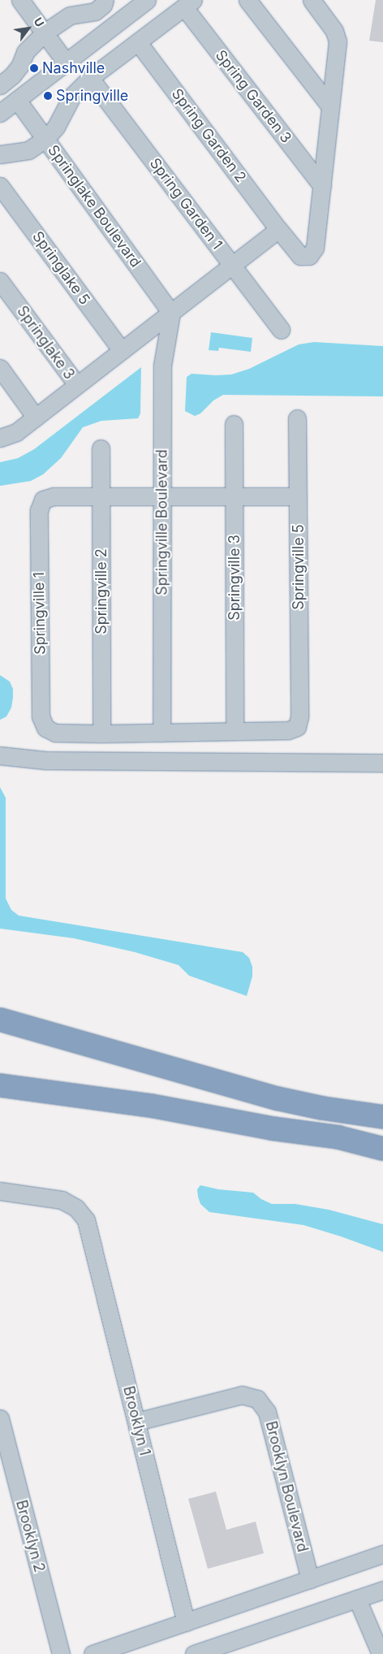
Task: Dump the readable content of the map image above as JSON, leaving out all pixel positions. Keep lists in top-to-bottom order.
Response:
{
  "streets": {
    "street": [
      "Spring Garden 3",
      "Spring Garden 2",
      "Spring Garden 1",
      "Springlake Boulevard",
      "Springlake 5",
      "Springlake 3",
      "Springville Boulevard",
      "Springville 5",
      "Springville 3",
      "Springville 2",
      "Springville 1",
      "Brooklyn 1",
      "Brooklyn Boulevard",
      "Brooklyn 2"
    ]
  },
  "crossings": [
    ["Spring Garden 3", "Spring Garden 2"],
    ["Springlake Boulevard", "Springville Boulevard"],
    ["Springville 5", "Springville 3"],
    ["Springville 2", "Springville 1"],
    ["Brooklyn 1", "Brooklyn Boulevard"]
  ],
  "places": ["Nashville", "Springville"],
  "north": "top right"
}
